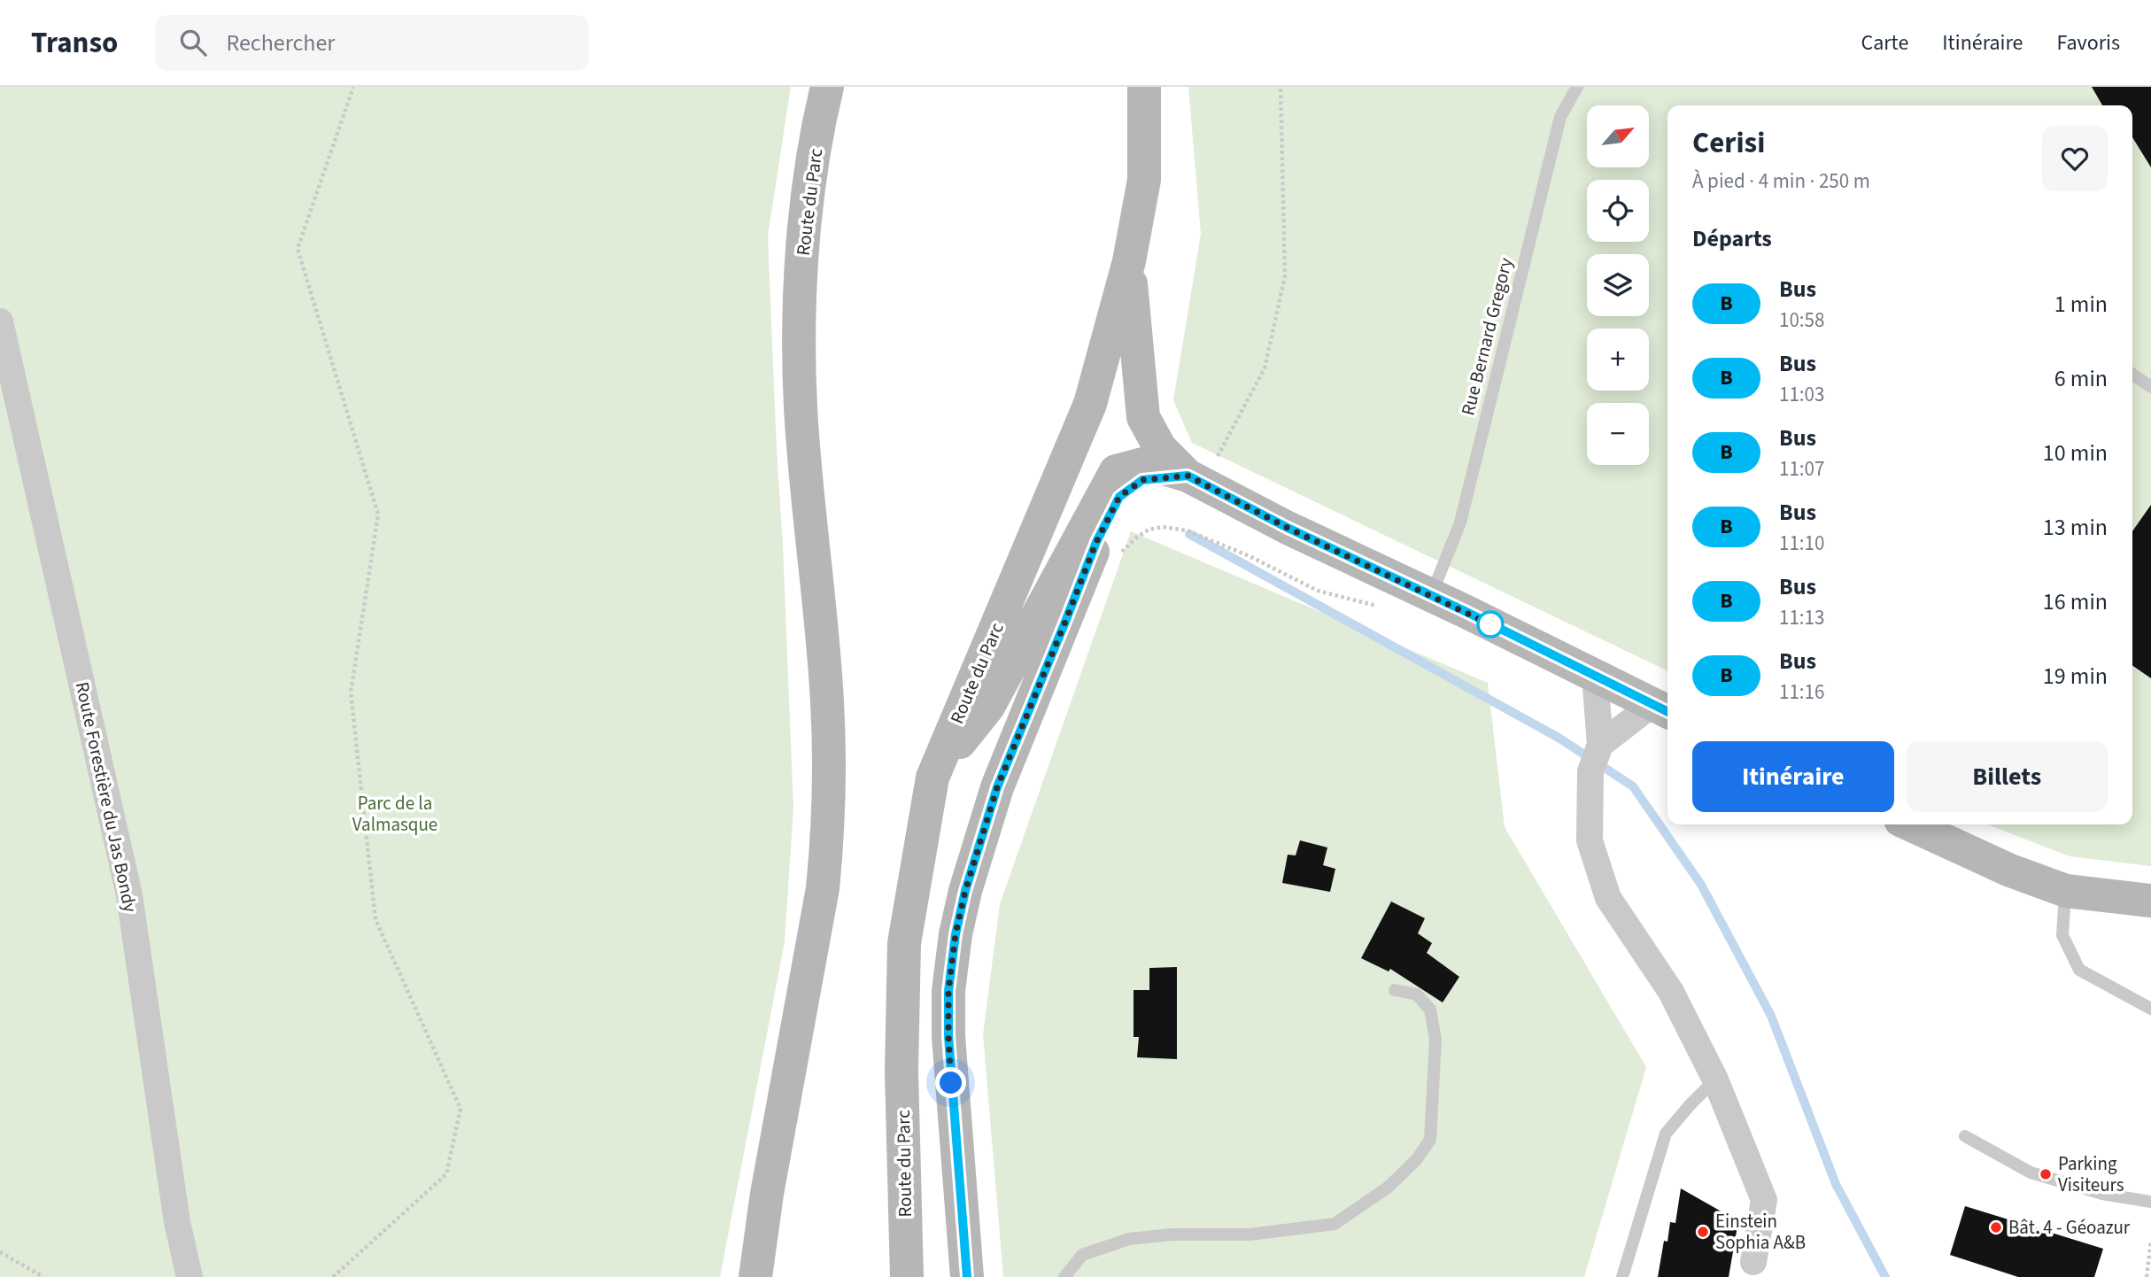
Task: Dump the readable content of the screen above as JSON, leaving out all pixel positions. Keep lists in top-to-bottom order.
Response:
{
  "streets": {
    "main road": ["Route du Parc"],
    "street": ["Route Forestière du Jas Bondy"],
    "lane": ["Rue Bernard Gregory"]
  },
  "parks": ["Parc de la Valmasque"],
  "places": ["Parking Visiteurs", "Bât. 4 - Géoazur", "Einstein Sophia A&B"],
  "lines": ["bus line B"],
  "north": "top right",
  "page": {
    "header": "Transo",
    "search": "Rechercher",
    "nav": ["Carte", "Itinéraire", "Favoris"],
    "map_buttons": ["+", "−"],
    "heading": [
      ["Cerisi", "À pied · 4 min · 250 m"],
      "Départs"
    ],
    "list": [
      {
        "mark": "B",
        "name": "Bus",
        "note": "10:58",
        "value": "1 min"
      },
      {
        "mark": "B",
        "name": "Bus",
        "note": "11:03",
        "value": "6 min"
      },
      {
        "mark": "B",
        "name": "Bus",
        "note": "11:07",
        "value": "10 min"
      },
      {
        "mark": "B",
        "name": "Bus",
        "note": "11:10",
        "value": "13 min"
      },
      {
        "mark": "B",
        "name": "Bus",
        "note": "11:13",
        "value": "16 min"
      },
      {
        "mark": "B",
        "name": "Bus",
        "note": "11:16",
        "value": "19 min"
      }
    ],
    "buttons": ["Itinéraire", "Billets"]
  }
}
